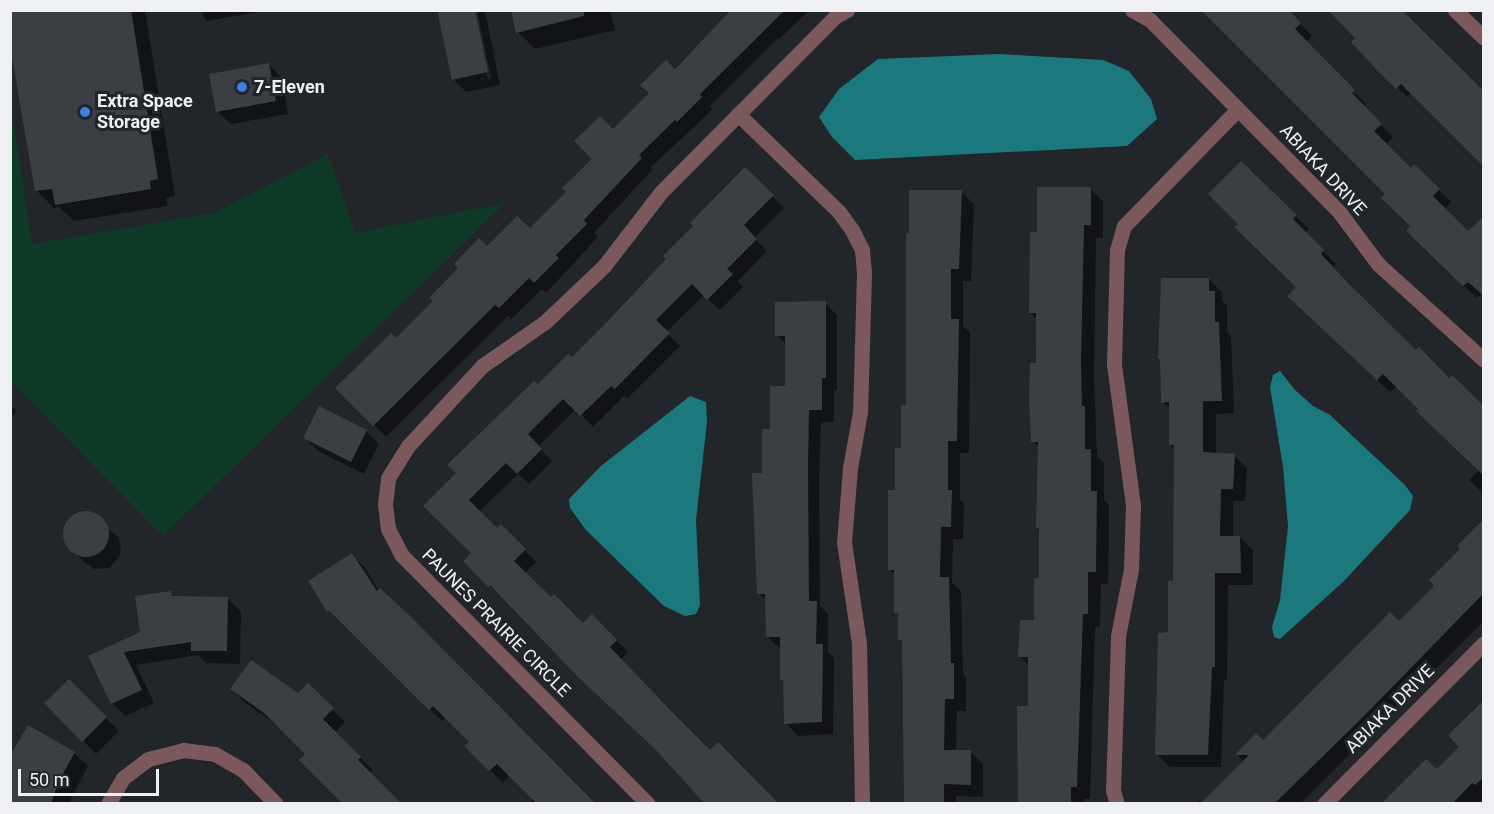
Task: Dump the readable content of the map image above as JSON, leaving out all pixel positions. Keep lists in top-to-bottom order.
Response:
{
  "streets": {
    "street": ["ABIAKA DRIVE", "PAUNES PRAIRIE CIRCLE"]
  },
  "places": ["7-Eleven", "Extra Space Storage"],
  "scale_bar": "50 m"
}
